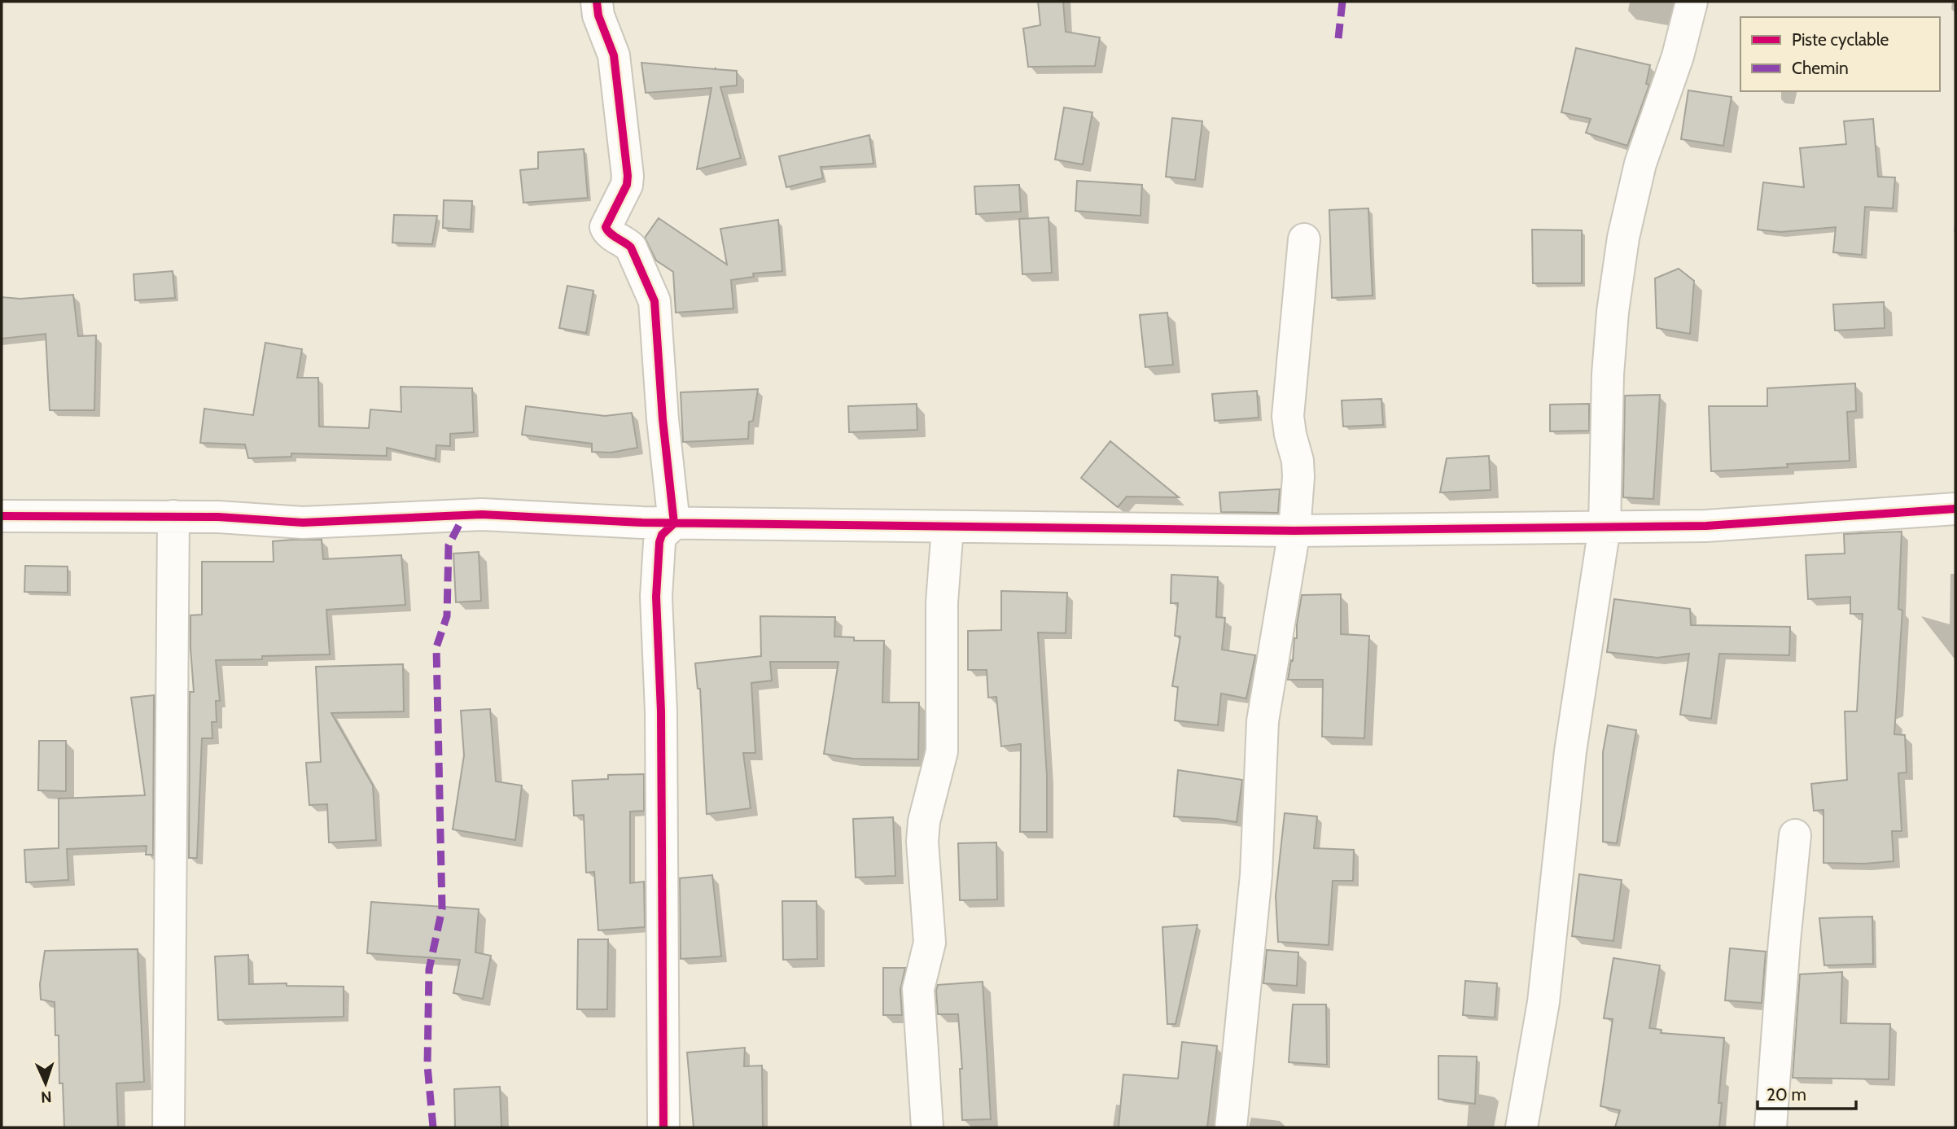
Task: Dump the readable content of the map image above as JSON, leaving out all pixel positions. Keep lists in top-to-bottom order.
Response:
{
  "legend": ["Piste cyclable", "Chemin"],
  "scale_bar": "20 m",
  "north": "bottom"
}
